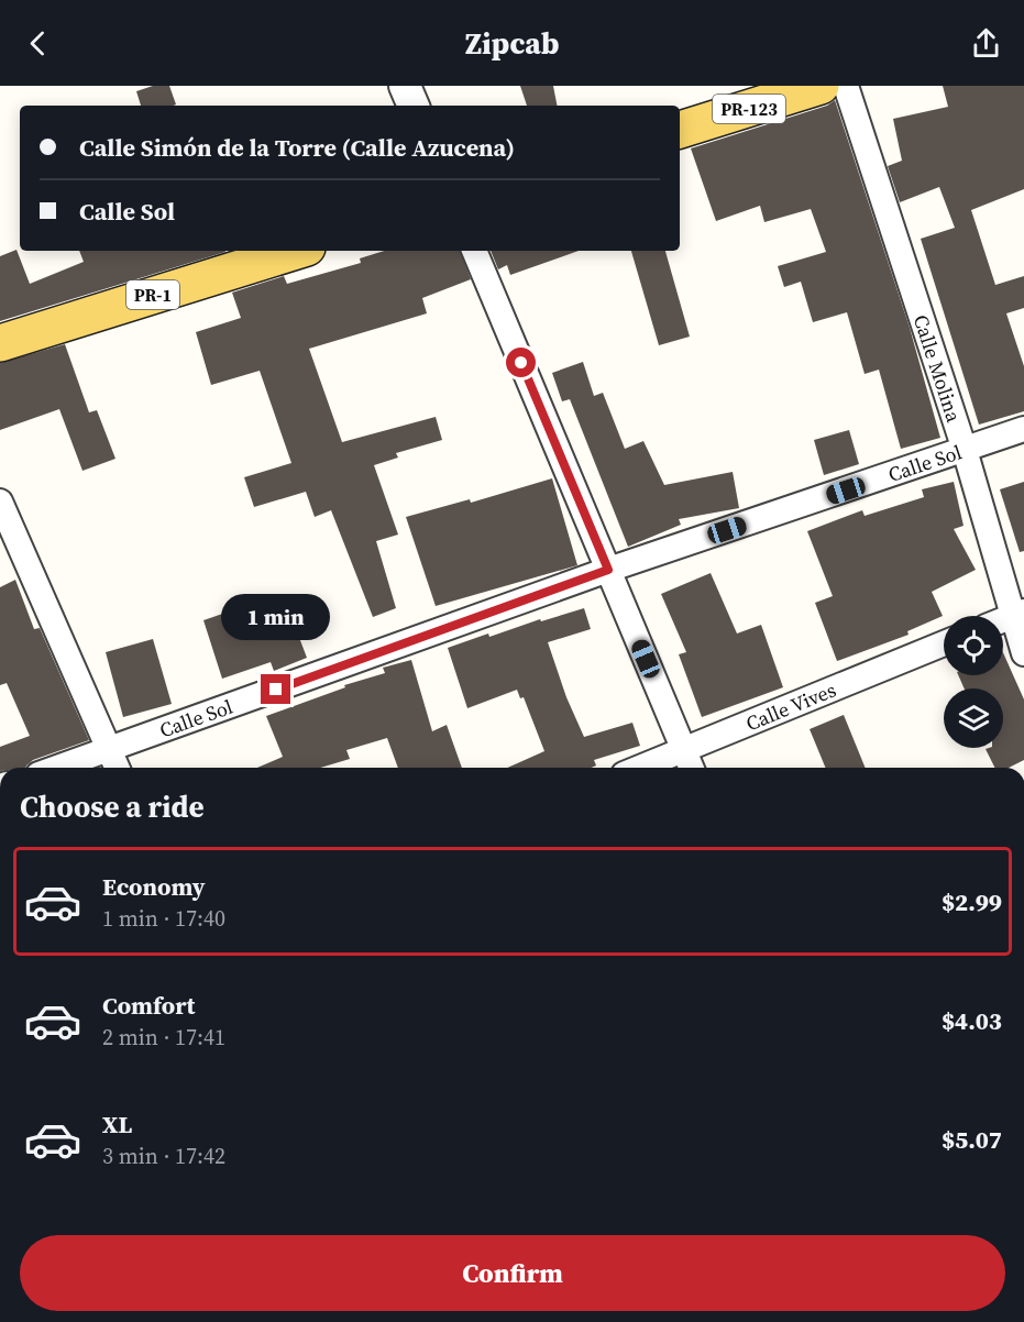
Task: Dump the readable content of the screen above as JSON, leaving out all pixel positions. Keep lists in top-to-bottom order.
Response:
{
  "streets": {
    "main road": ["PR-123", "PR-1"],
    "street": ["Calle Molina", "Calle Sol", "Calle Vives"]
  },
  "crossings": [
    ["Calle Molina", "Calle Sol"]
  ],
  "page": {
    "header": "Zipcab",
    "banner": ["Calle Simón de la Torre (Calle Azucena)", "Calle Sol"],
    "bubble": "1 min",
    "heading": "Choose a ride",
    "list": [
      {
        "name": "Economy",
        "note": "1 min · 17:40",
        "value": "$2.99"
      },
      {
        "name": "Comfort",
        "note": "2 min · 17:41",
        "value": "$4.03"
      },
      {
        "name": "XL",
        "note": "3 min · 17:42",
        "value": "$5.07"
      }
    ],
    "buttons": "Confirm"
  }
}
